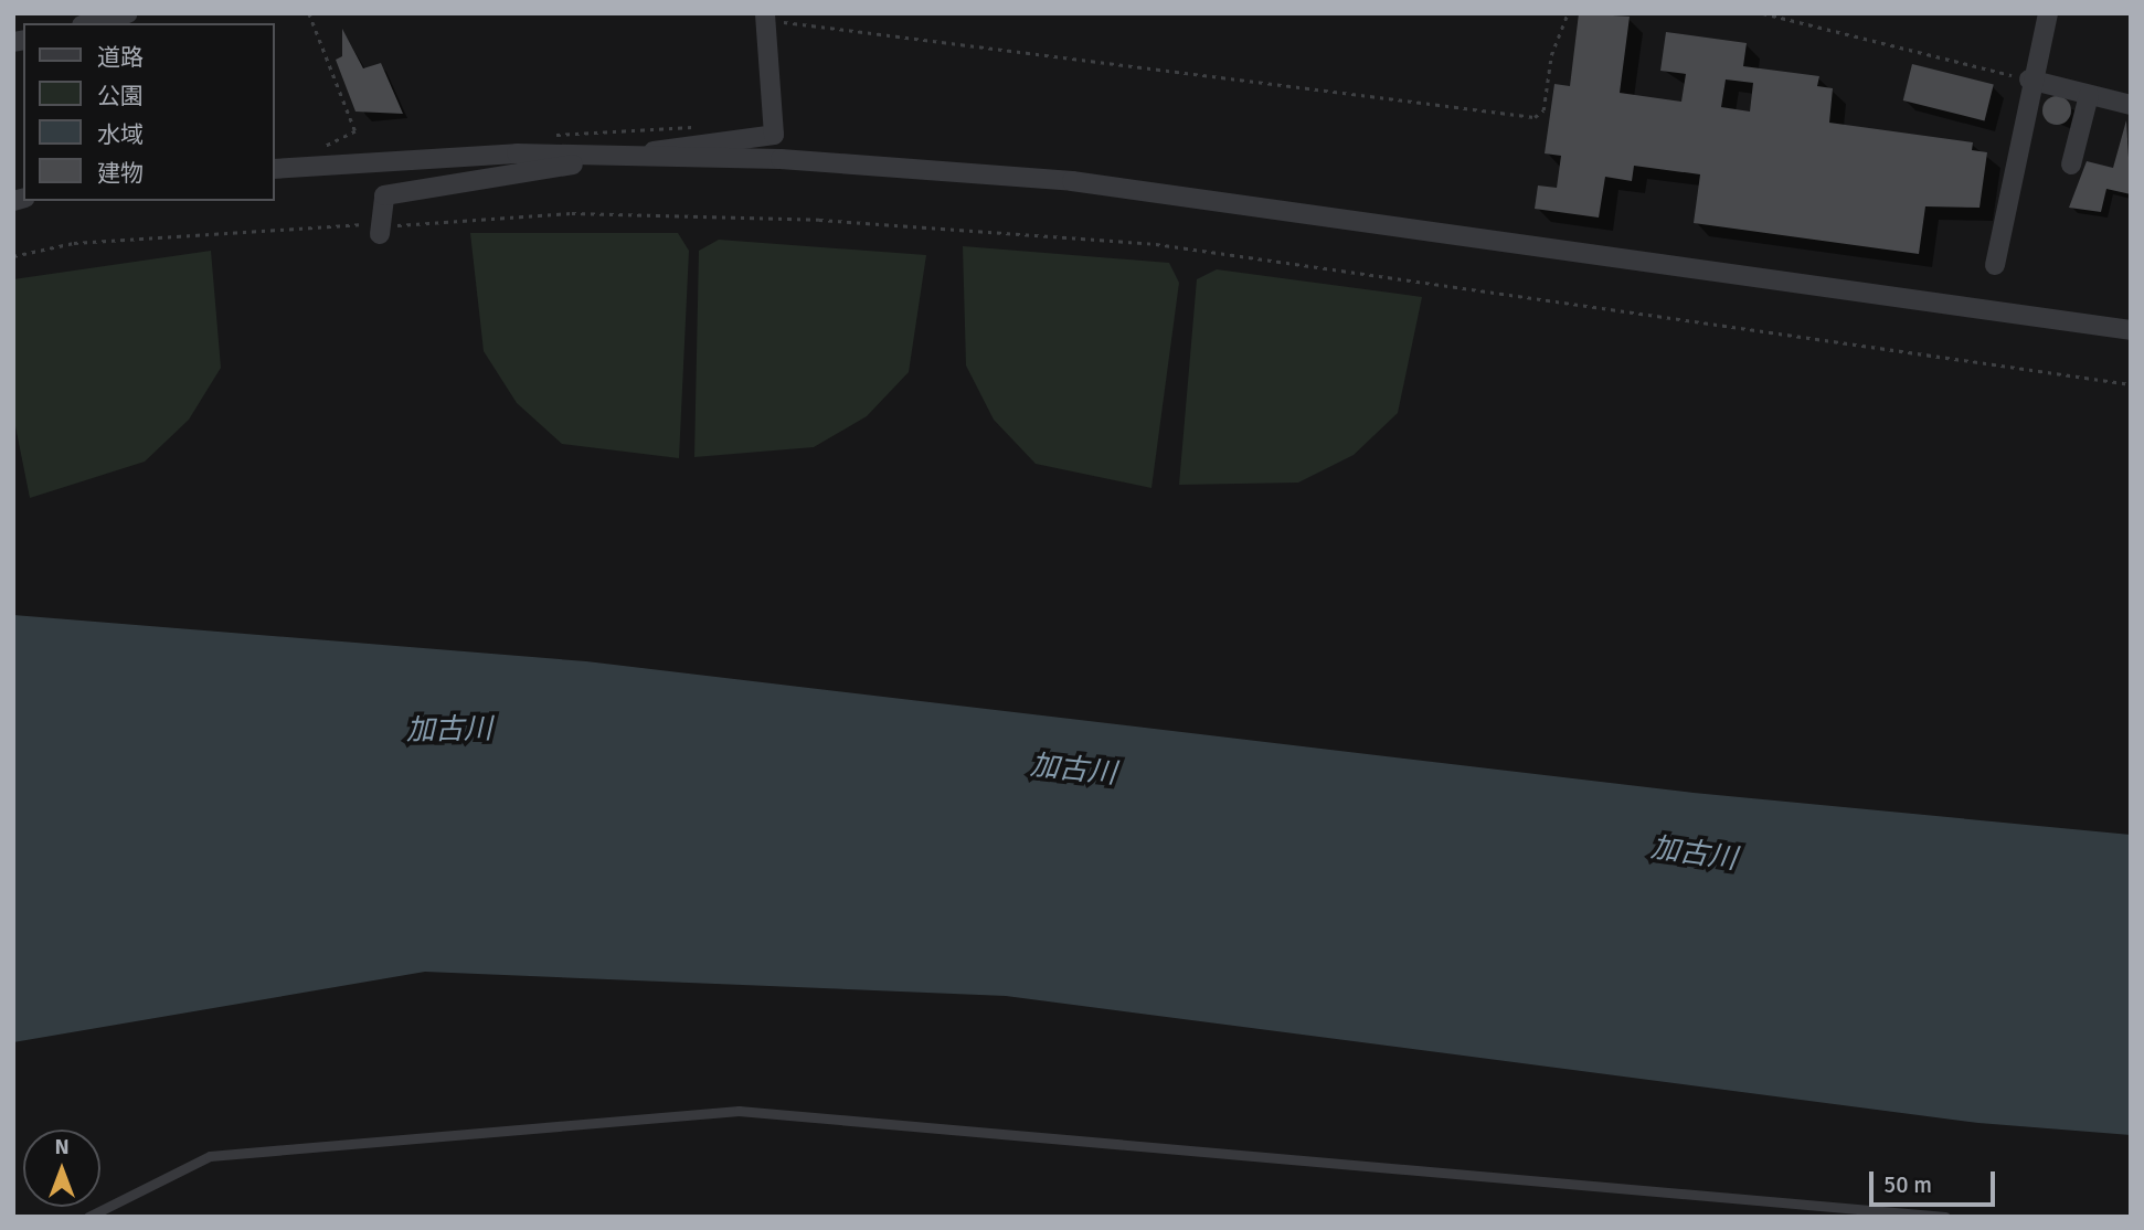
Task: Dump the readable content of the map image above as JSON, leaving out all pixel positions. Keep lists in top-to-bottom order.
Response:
{
  "water": ["加古川"],
  "legend": [
    "道路",
    "公園",
    "水域",
    "建物"
  ],
  "scale_bar": "50 m",
  "north": "top"
}
